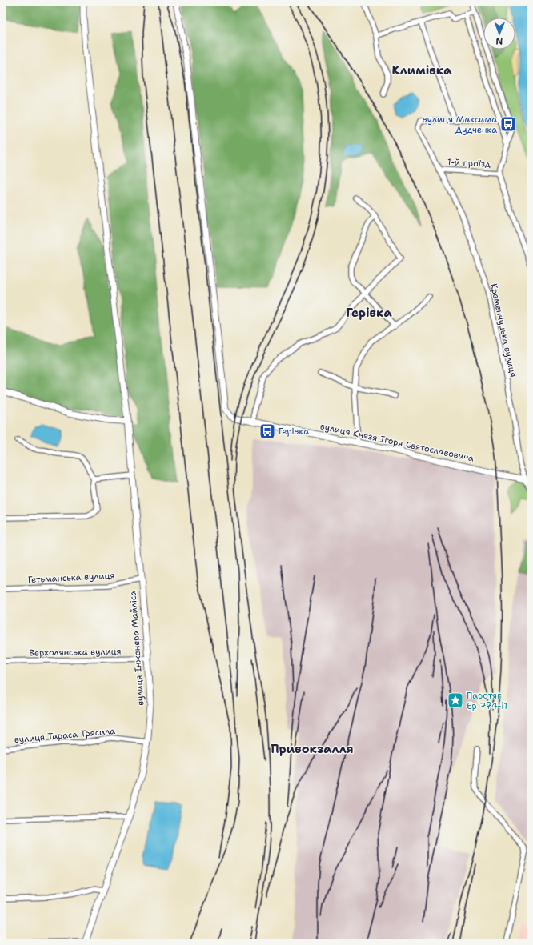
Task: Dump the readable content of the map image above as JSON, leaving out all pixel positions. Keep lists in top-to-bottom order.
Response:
{
  "streets": {
    "street": [
      "1-й проїзд",
      "Кременчуцька вулиця",
      "вулиця Князя Ігоря Святославовича",
      "Гетьманська вулиця",
      "вулиця Інженера Майліса",
      "Верхолянська вулиця",
      "вулиця Тараса Трясила"
    ]
  },
  "crossings": [
    ["1-й проїзд", "Кременчуцька вулиця"],
    ["Кременчуцька вулиця", "вулиця Князя Ігоря Святославовича"],
    ["Гетьманська вулиця", "вулиця Інженера Майліса"],
    ["вулиця Інженера Майліса", "Верхолянська вулиця"],
    ["вулиця Інженера Майліса", "вулиця Тараса Трясила"]
  ],
  "districts": ["Климівка", "Герівка", "Привокзалля"],
  "places": {
    "bus stop": ["вулиця Максима Дудченка", "Герівка"],
    "place": ["Паротяг Ер 774-11"]
  },
  "north": "bottom"
}
